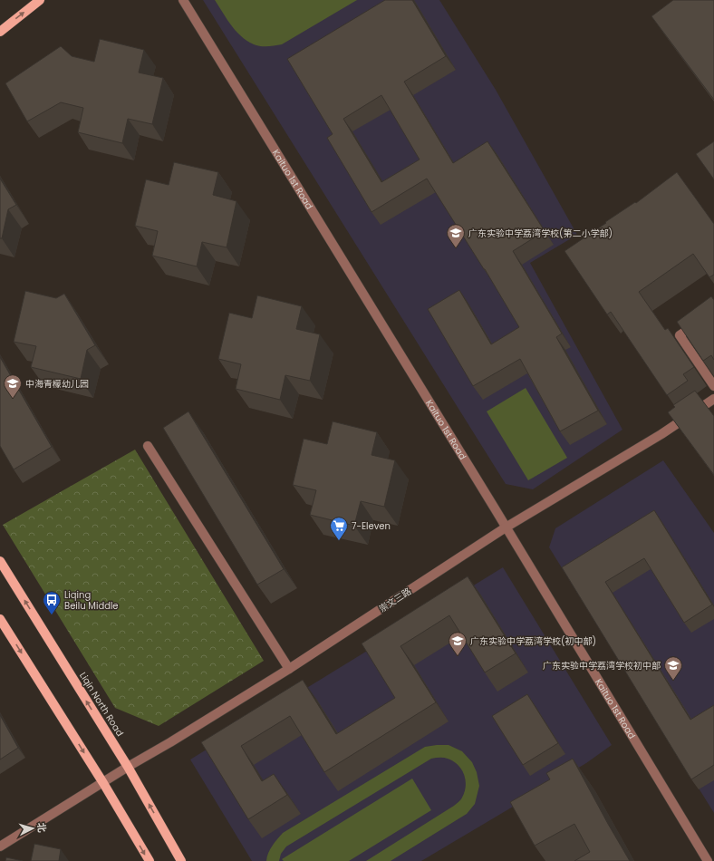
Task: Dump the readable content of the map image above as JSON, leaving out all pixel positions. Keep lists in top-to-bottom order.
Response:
{
  "streets": {
    "main road": ["Liqin North Road"],
    "street": ["Kaituo 1st Road", "崇文三路"]
  },
  "crossings": [
    ["Kaituo 1st Road", "崇文三路"],
    ["崇文三路", "Liqin North Road"]
  ],
  "places": {
    "school or university": [
      "广东实验中学荔湾学校(第二小学部)",
      "中海青檬幼儿园",
      "广东实验中学荔湾学校(初中部)",
      "广东实验中学荔湾学校初中部"
    ],
    "supermarket": ["7-Eleven"],
    "bus stop": ["Liqing Beilu Middle"]
  },
  "north": "right"
}
